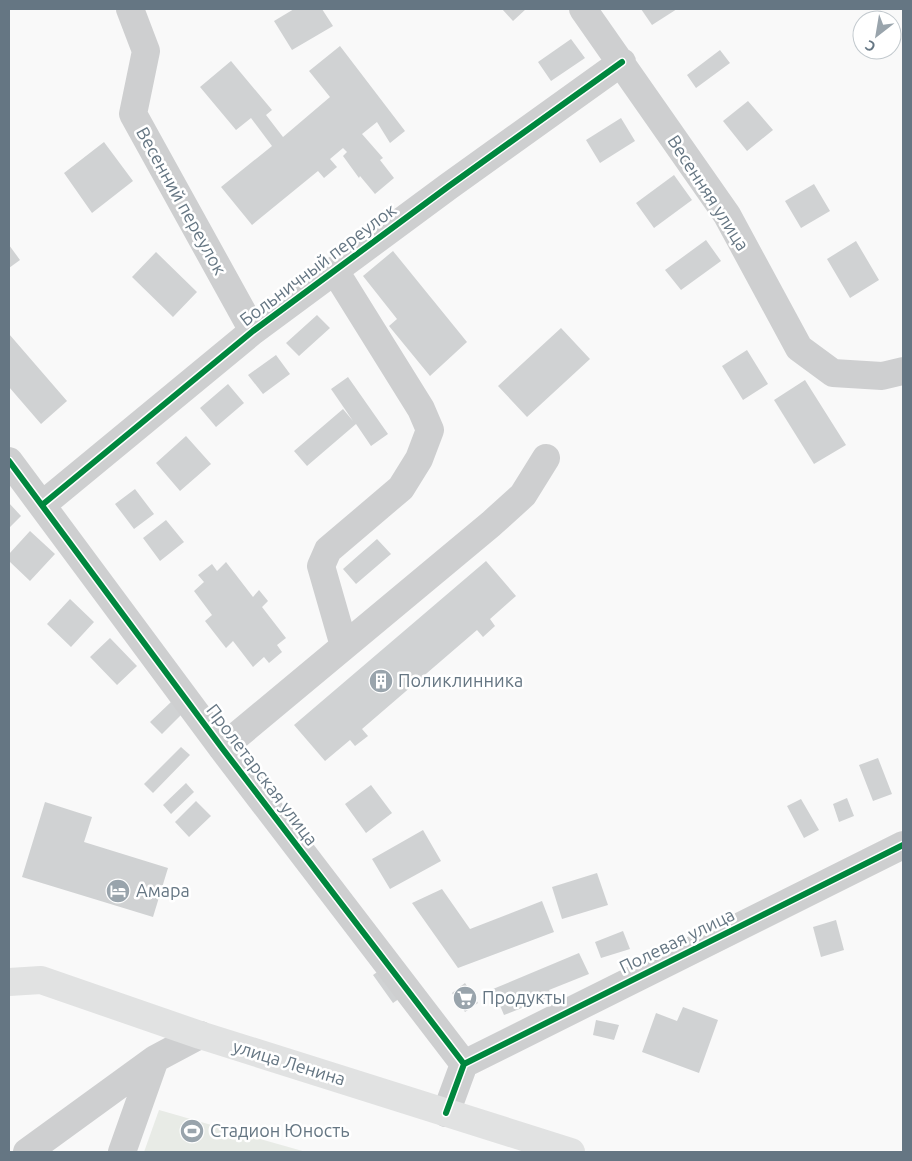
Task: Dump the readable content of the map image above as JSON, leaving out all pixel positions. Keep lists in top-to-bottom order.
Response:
{
  "streets": {
    "main road": ["улица Ленина"],
    "street": [
      "Весенняя улица",
      "Весенний переулок",
      "Больничный переулок",
      "Пролетарская улица",
      "Полевая улица"
    ]
  },
  "crossings": [
    ["Весенняя улица", "Больничный переулок"],
    ["Весенний переулок", "Больничный переулок"],
    ["Больничный переулок", "Пролетарская улица"],
    ["Пролетарская улица", "Полевая улица"]
  ],
  "places": {
    "building": ["Поликлинника"],
    "hotel": ["Амара"],
    "supermarket": ["Продукты"],
    "sports": ["Стадион Юность"]
  },
  "north": "bottom left"
}
